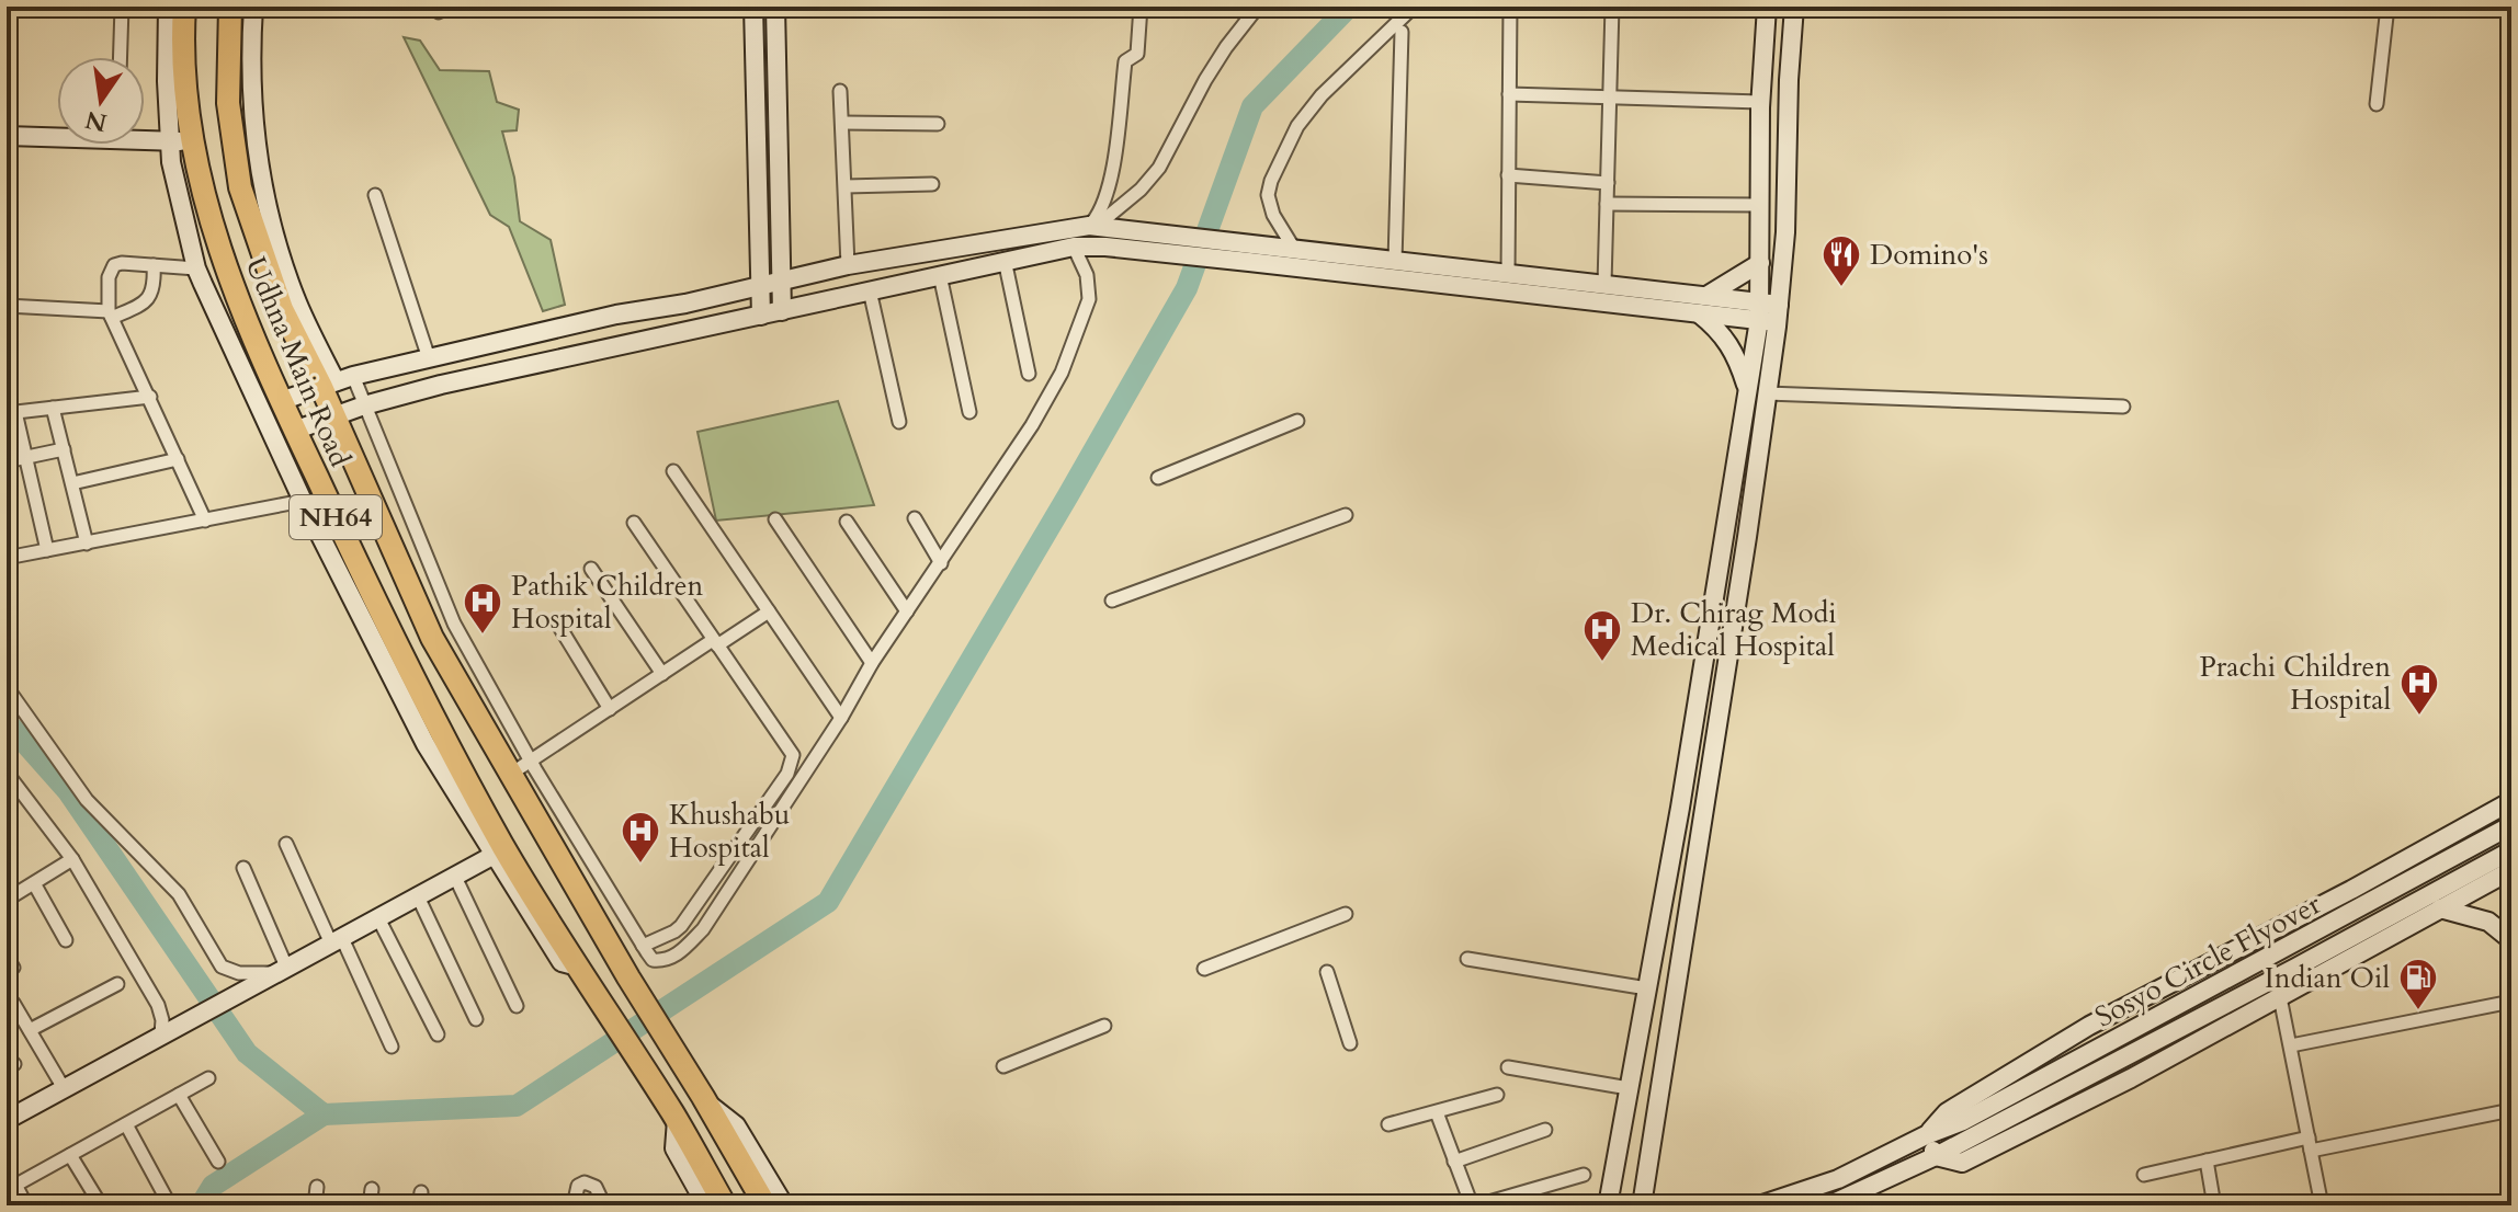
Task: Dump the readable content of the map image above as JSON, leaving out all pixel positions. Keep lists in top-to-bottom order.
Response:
{
  "streets": {
    "highway": ["Udhna Main Road", "NH64"],
    "street": ["Sosyo Circle Flyover"]
  },
  "crossings": [
    ["Udhna Main Road", "NH64"]
  ],
  "places": {
    "restaurant": ["Domino's"],
    "hospital": [
      "Pathik Children Hospital",
      "Dr. Chirag Modi Medical Hospital",
      "Prachi Children Hospital",
      "Khushabu Hospital"
    ],
    "fuel station": ["Indian Oil"]
  },
  "north": "bottom"
}
